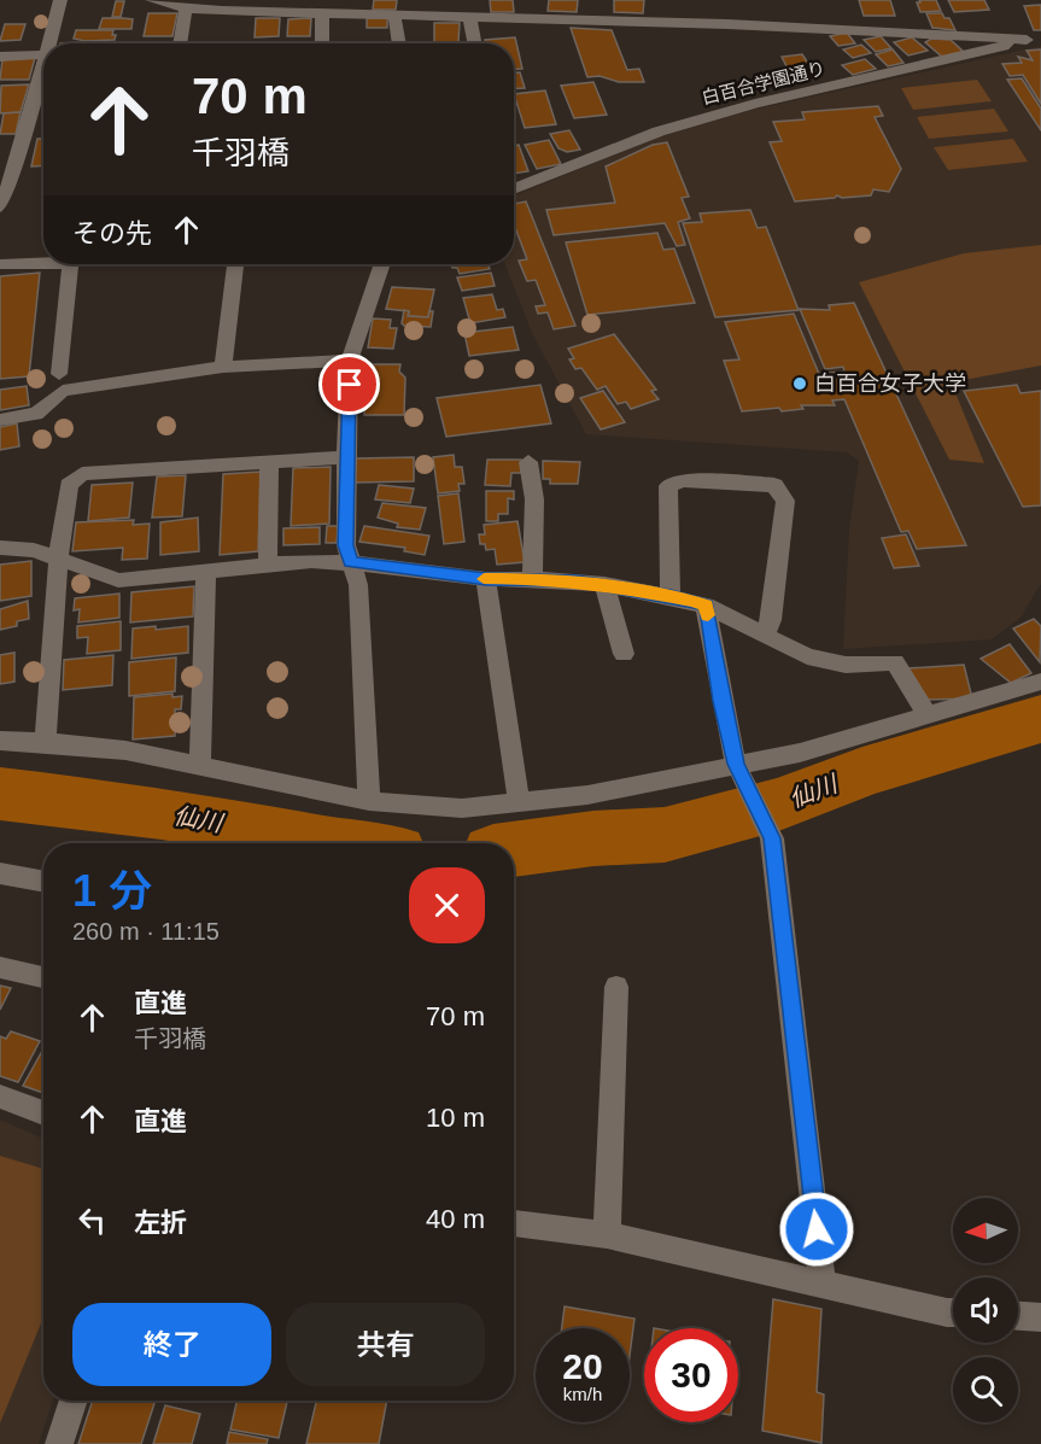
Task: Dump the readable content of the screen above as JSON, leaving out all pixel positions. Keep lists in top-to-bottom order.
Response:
{
  "streets": {
    "street": ["白百合学園通り"]
  },
  "water": ["仙川"],
  "places": ["白百合女子大学"],
  "north": "left",
  "page": {
    "turn": ["70 m", "千羽橋"],
    "then": "その先",
    "heading": ["1 分", "260 m · 11:15"],
    "list": [
      {
        "name": "直進",
        "note": "千羽橋",
        "value": "70 m"
      },
      {
        "name": "直進",
        "value": "10 m"
      },
      {
        "name": "左折",
        "value": "40 m"
      }
    ],
    "buttons": ["終了", "共有"],
    "speed": "20 km/h",
    "limit": "30"
  }
}
